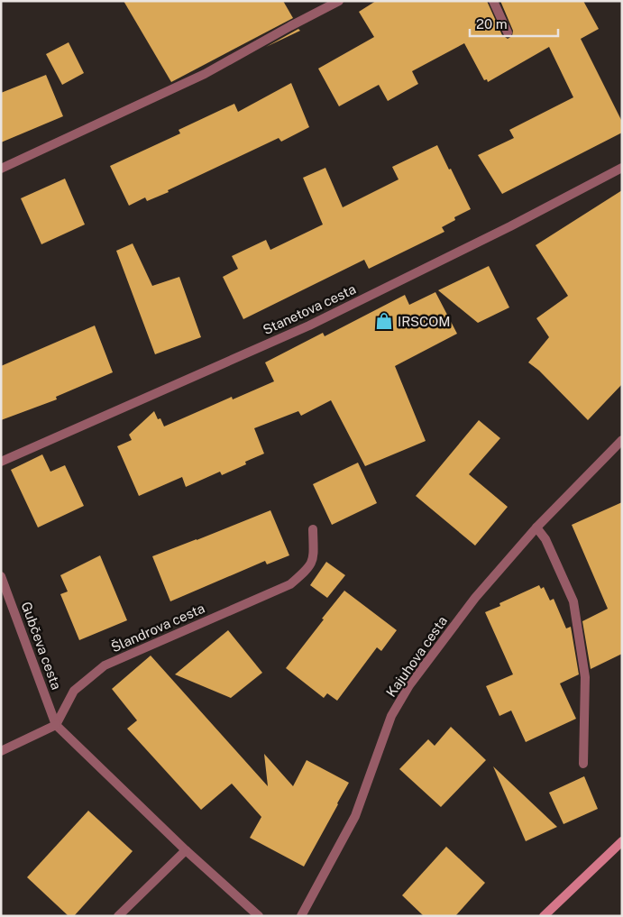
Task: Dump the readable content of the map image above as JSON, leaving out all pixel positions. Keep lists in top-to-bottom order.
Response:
{
  "streets": {
    "street": [
      "Stanetova cesta",
      "Šlandrova cesta",
      "Gubčeva cesta",
      "Kajuhova cesta"
    ]
  },
  "crossings": [
    ["Šlandrova cesta", "Gubčeva cesta"]
  ],
  "places": {
    "shop": ["IRSCOM"]
  },
  "scale_bar": "20 m"
}
